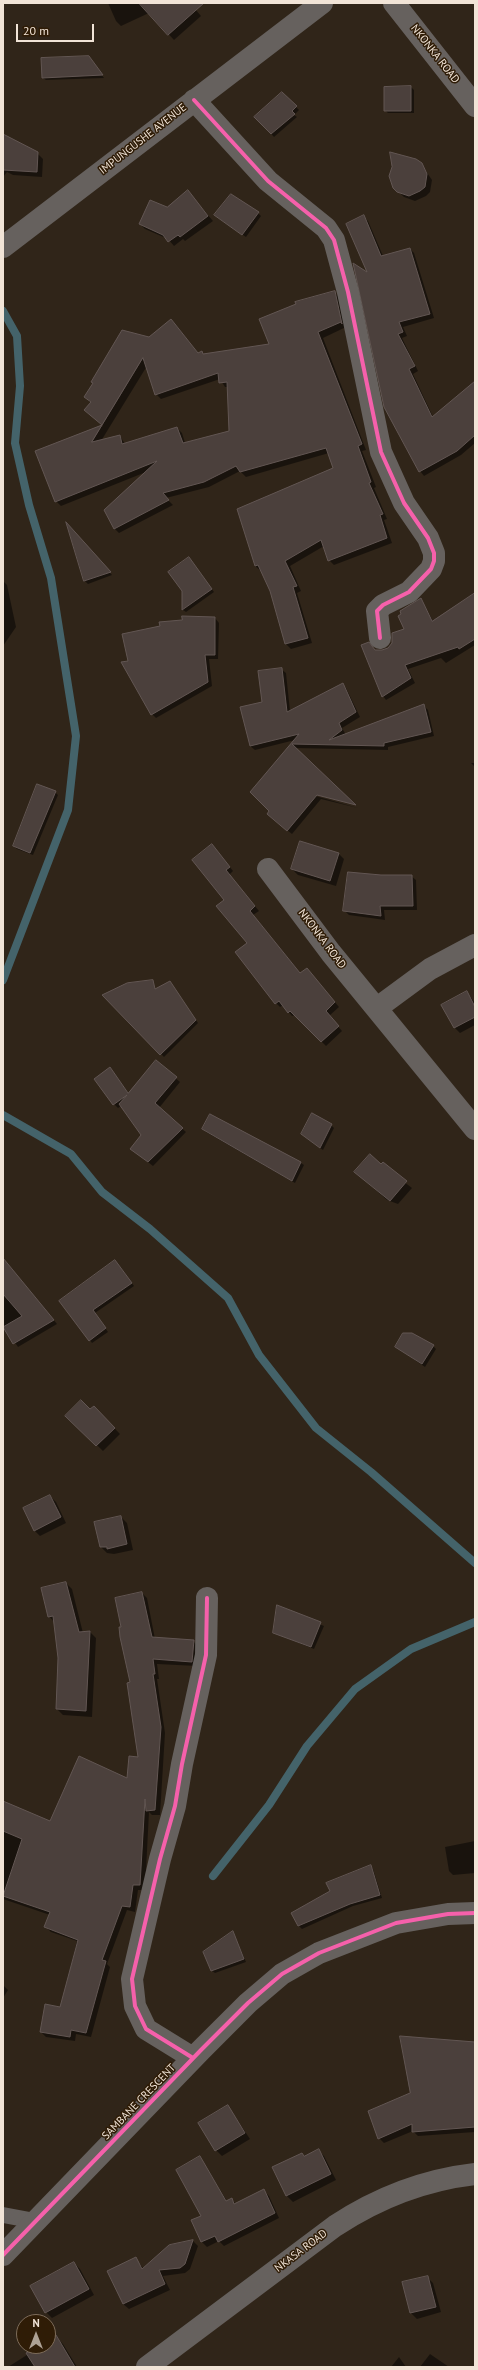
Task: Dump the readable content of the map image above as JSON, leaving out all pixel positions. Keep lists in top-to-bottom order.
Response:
{
  "streets": {
    "street": [
      "NKONKA ROAD",
      "IMPUNGUSHE AVENUE",
      "SAMBANE CRESCENT",
      "NKASA ROAD"
    ]
  },
  "scale_bar": "20 m",
  "north": "top"
}
